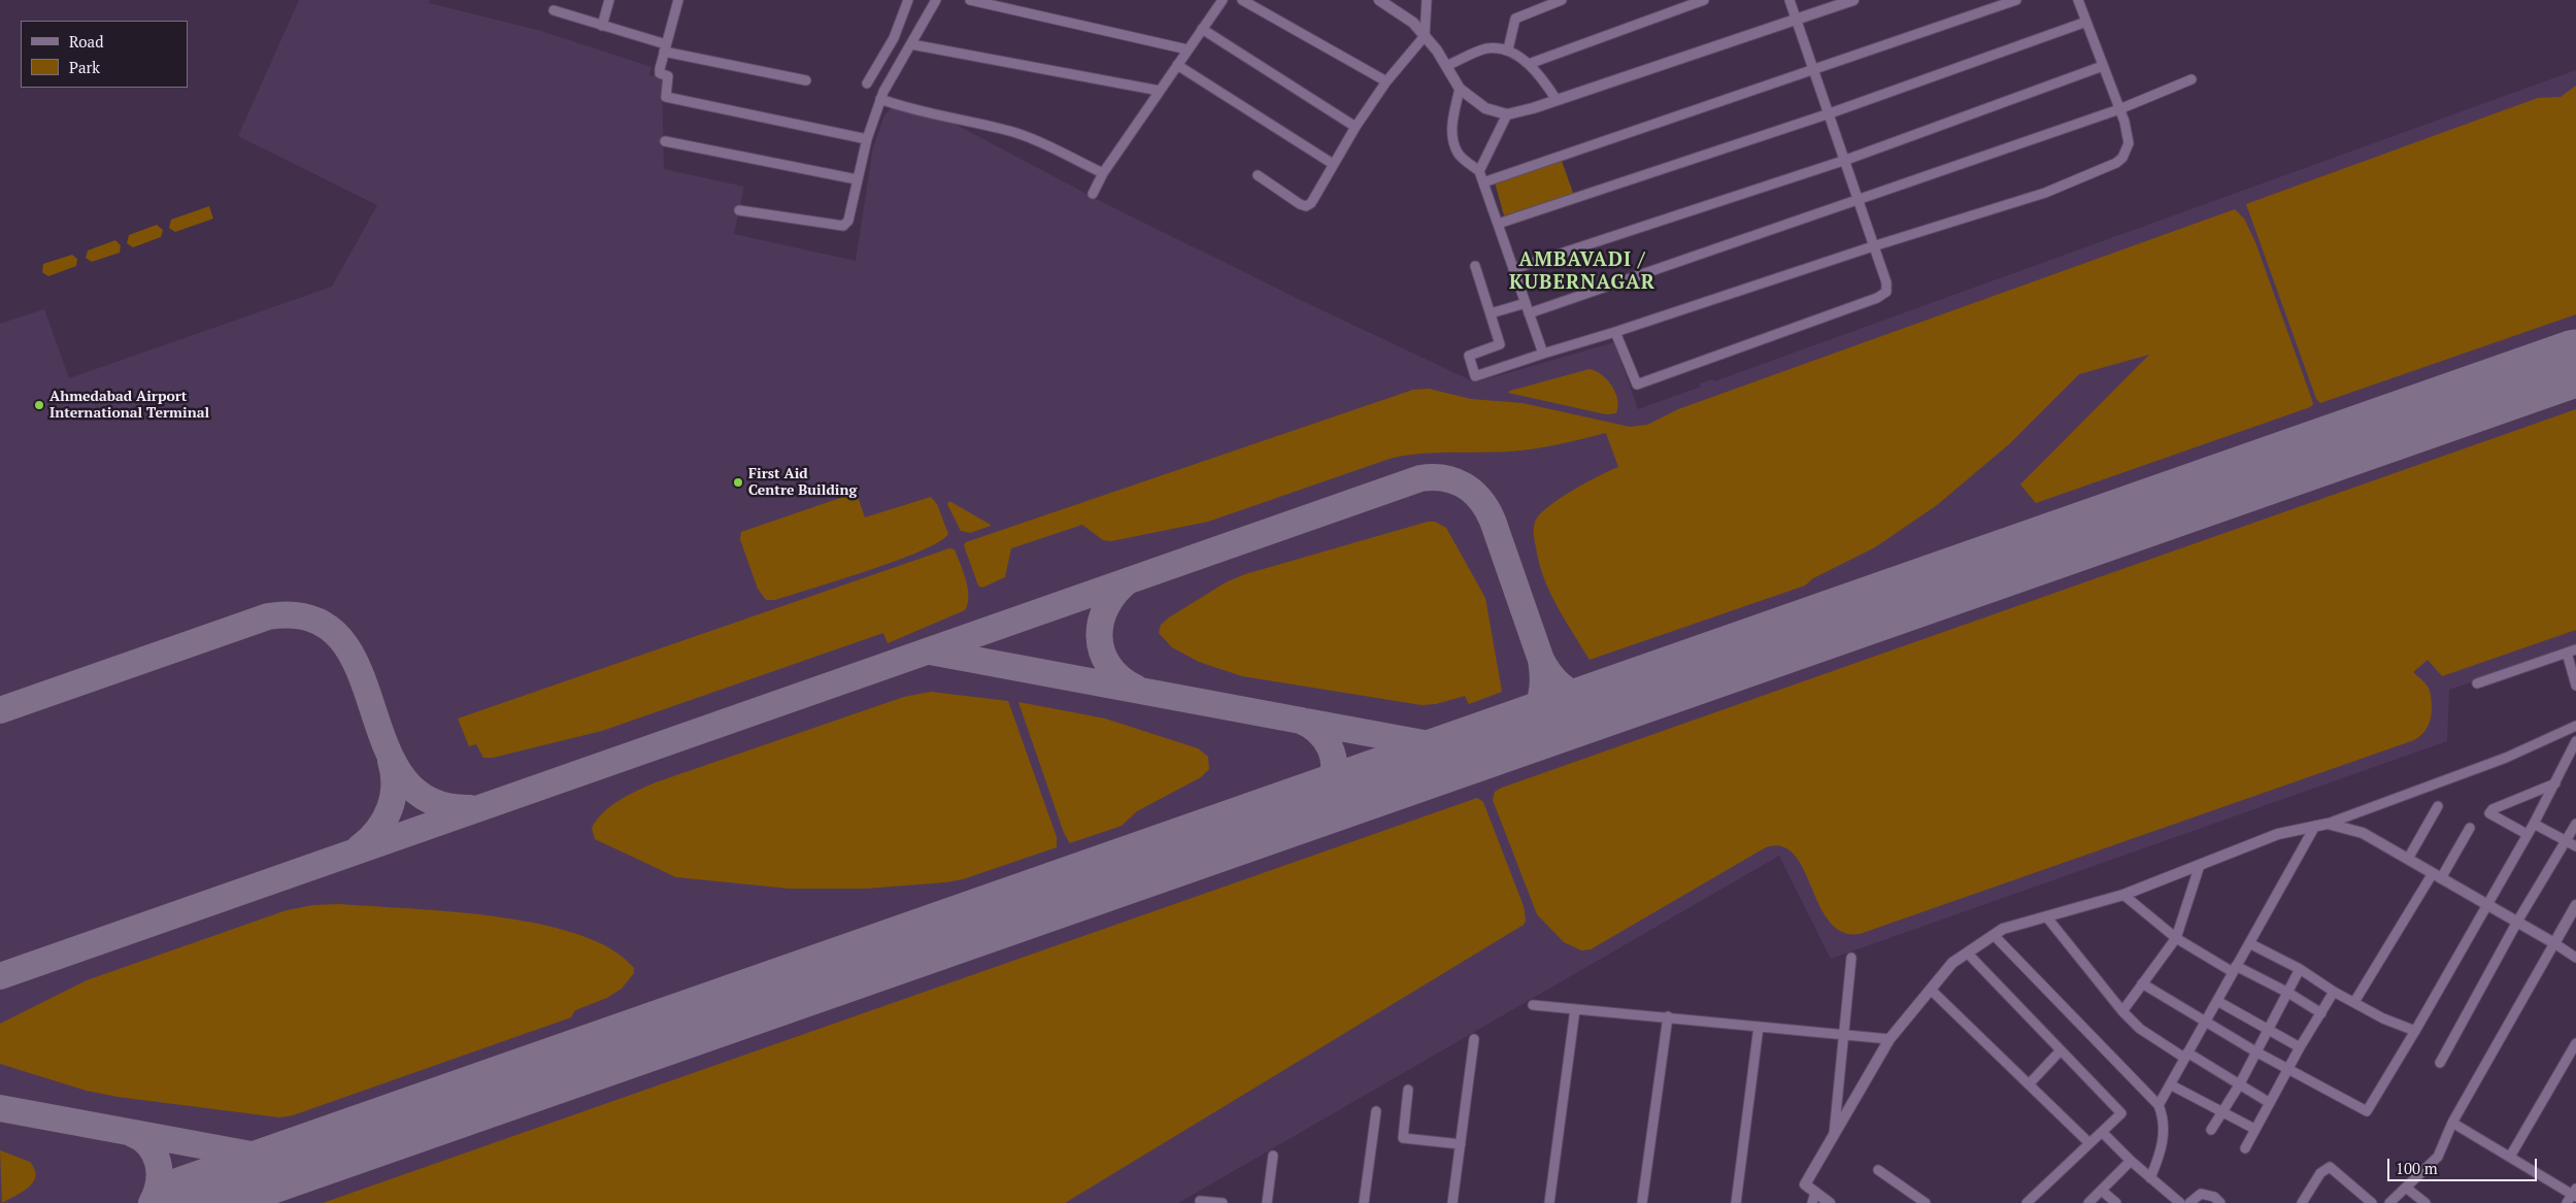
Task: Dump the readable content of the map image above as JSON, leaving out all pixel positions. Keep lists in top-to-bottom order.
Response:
{
  "districts": ["AMBAVADI / KUBERNAGAR"],
  "places": ["Ahmedabad Airport International Terminal", "First Aid Centre Building"],
  "legend": ["Road", "Park"],
  "scale_bar": "100 m"
}
